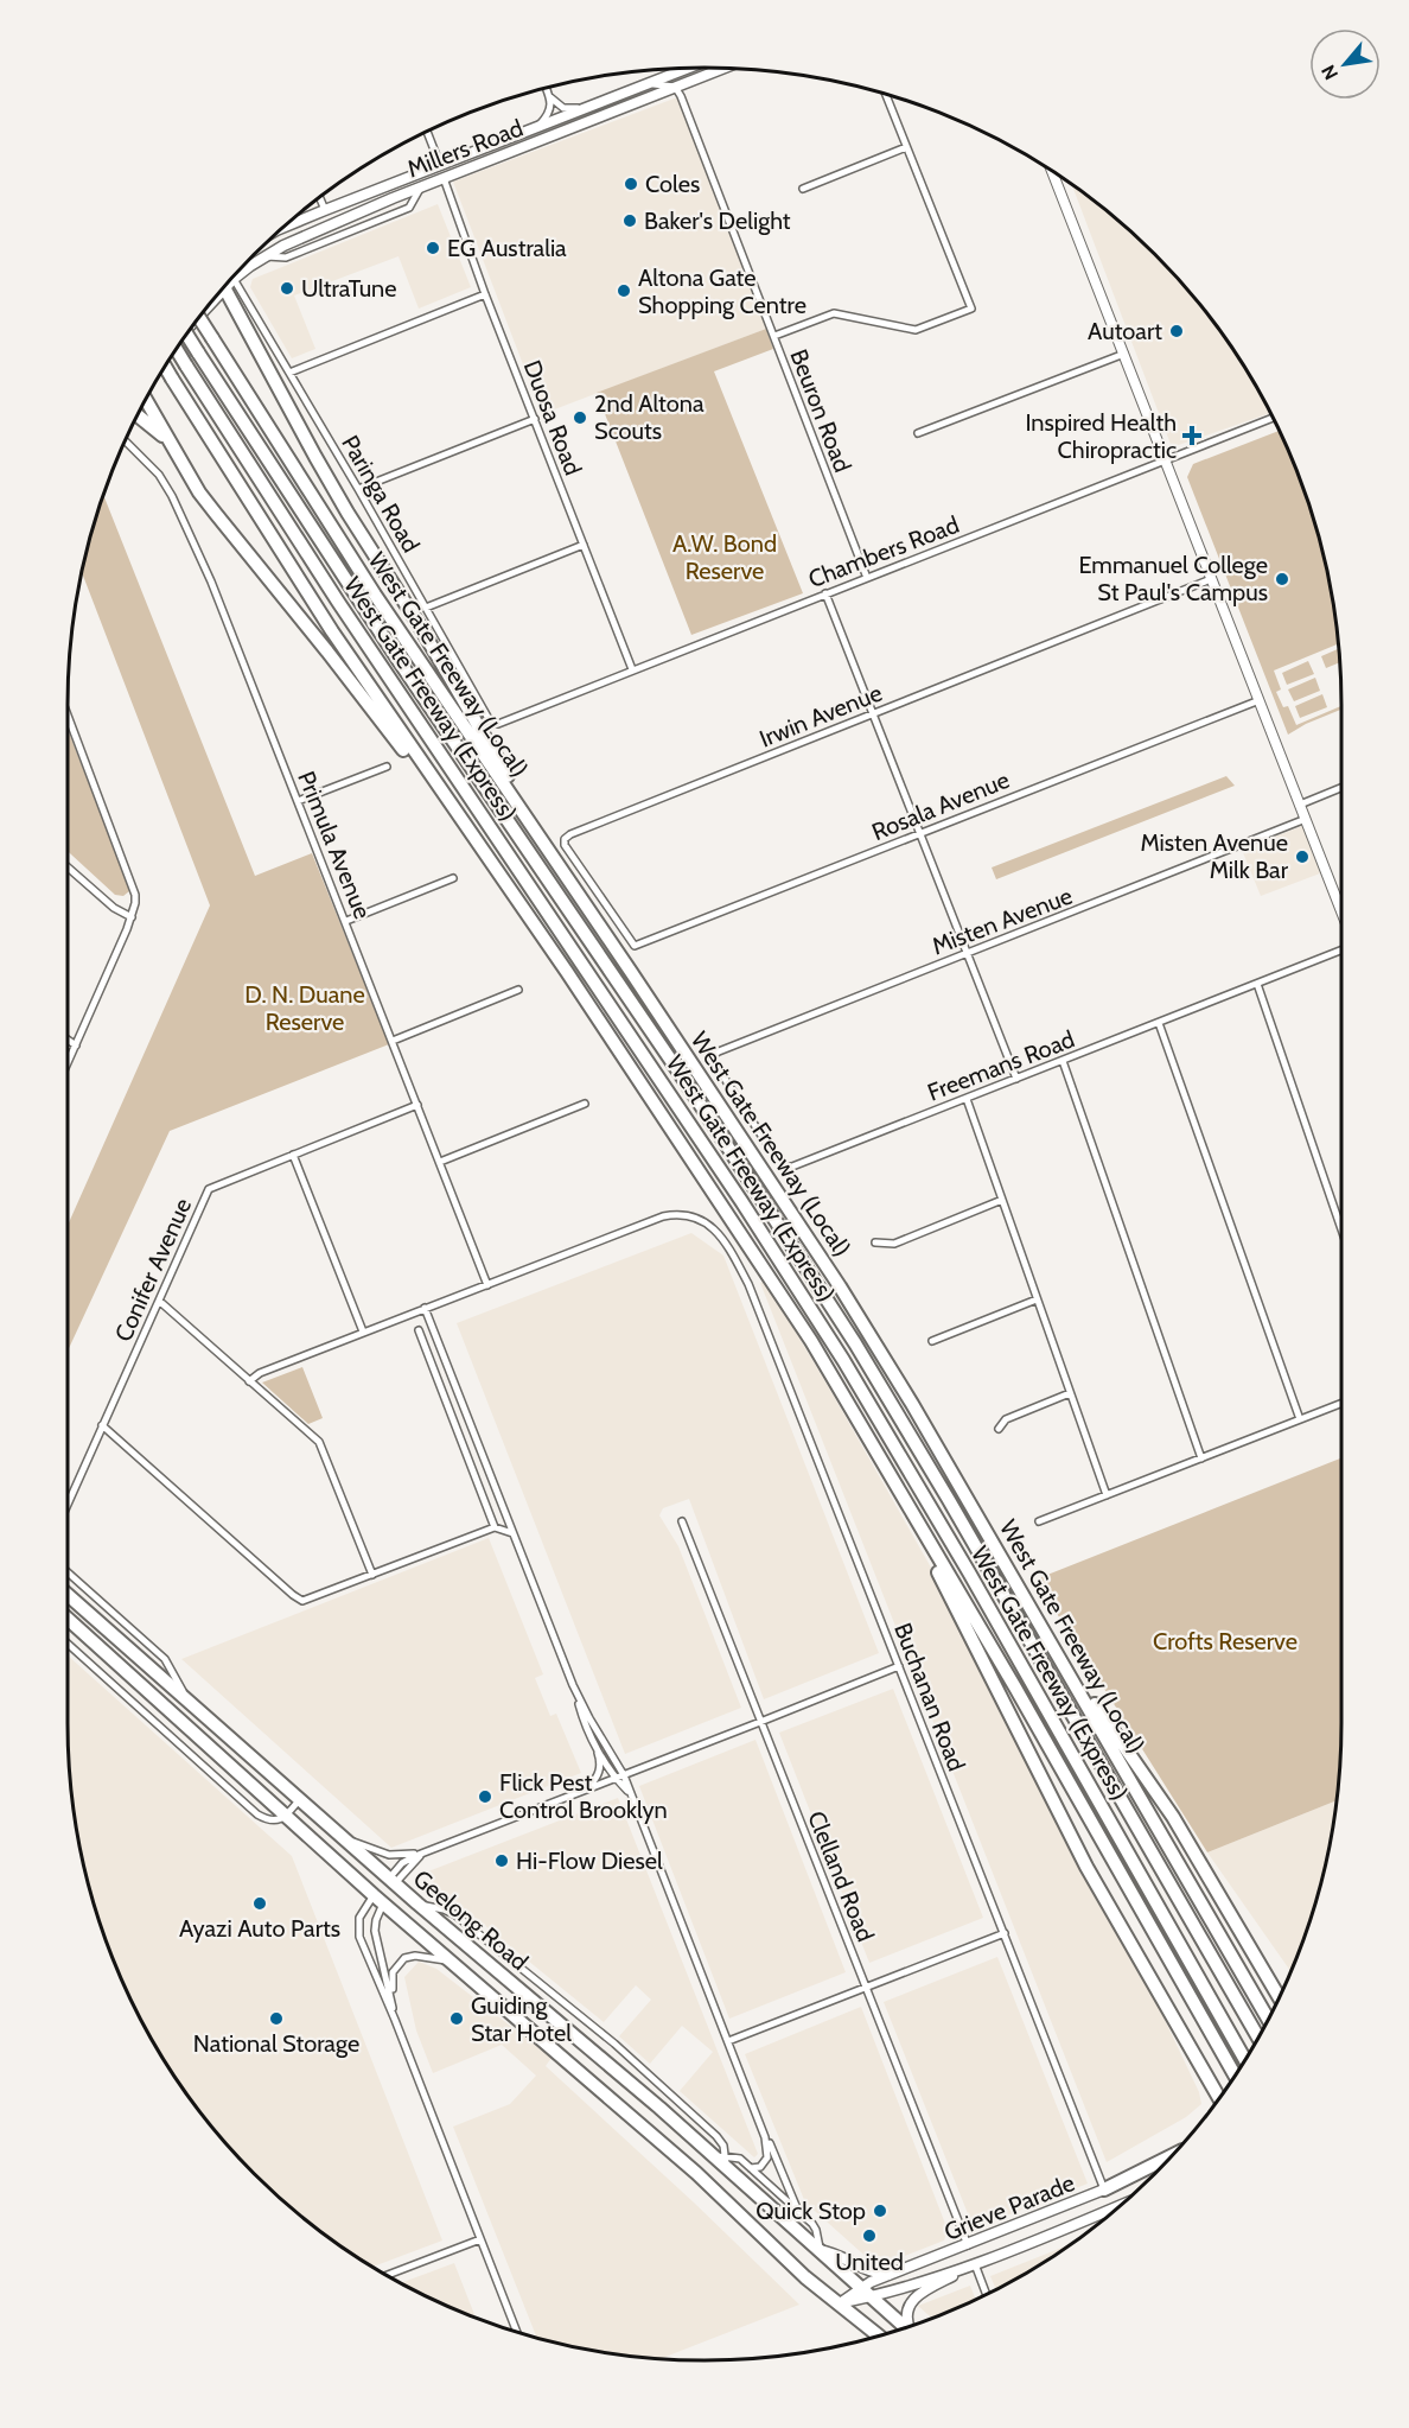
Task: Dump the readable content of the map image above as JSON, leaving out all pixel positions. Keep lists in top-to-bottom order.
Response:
{
  "streets": {
    "highway": ["West Gate Freeway (Local)", "West Gate Freeway (Express)", "Geelong Road"],
    "main road": ["Millers Road", "Grieve Parade"],
    "street": [
      "Beuron Road",
      "Duosa Road",
      "Paringa Road",
      "Chambers Road",
      "Irwin Avenue",
      "Rosala Avenue",
      "Primula Avenue",
      "Misten Avenue",
      "Freemans Road",
      "Conifer Avenue",
      "Buchanan Road",
      "Clelland Road"
    ]
  },
  "crossings": [
    ["Millers Road", "Beuron Road"],
    ["Millers Road", "Duosa Road"],
    ["Beuron Road", "Chambers Road"],
    ["Duosa Road", "Chambers Road"],
    ["Paringa Road", "Chambers Road"],
    ["Irwin Avenue", "Rosala Avenue"],
    ["Primula Avenue", "Conifer Avenue"],
    ["Primula Avenue", "Buchanan Road"],
    ["Misten Avenue", "Freemans Road"],
    ["Buchanan Road", "Grieve Parade"],
    ["Clelland Road", "Grieve Parade"],
    ["Geelong Road", "Grieve Parade"]
  ],
  "parks": ["A.W. Bond Reserve", "D. N. Duane Reserve", "Crofts Reserve"],
  "places": {
    "other": [
      "Coles",
      "Baker's Delight",
      "EG Australia",
      "UltraTune",
      "Altona Gate Shopping Centre",
      "Autoart",
      "2nd Altona Scouts",
      "Emmanuel College St Paul's Campus",
      "Misten Avenue Milk Bar",
      "Flick Pest Control Brooklyn",
      "Hi-Flow Diesel",
      "Ayazi Auto Parts",
      "National Storage",
      "Guiding Star Hotel",
      "Quick Stop",
      "United"
    ],
    "health": ["Inspired Health Chiropractic"]
  },
  "north": "bottom left"
}
